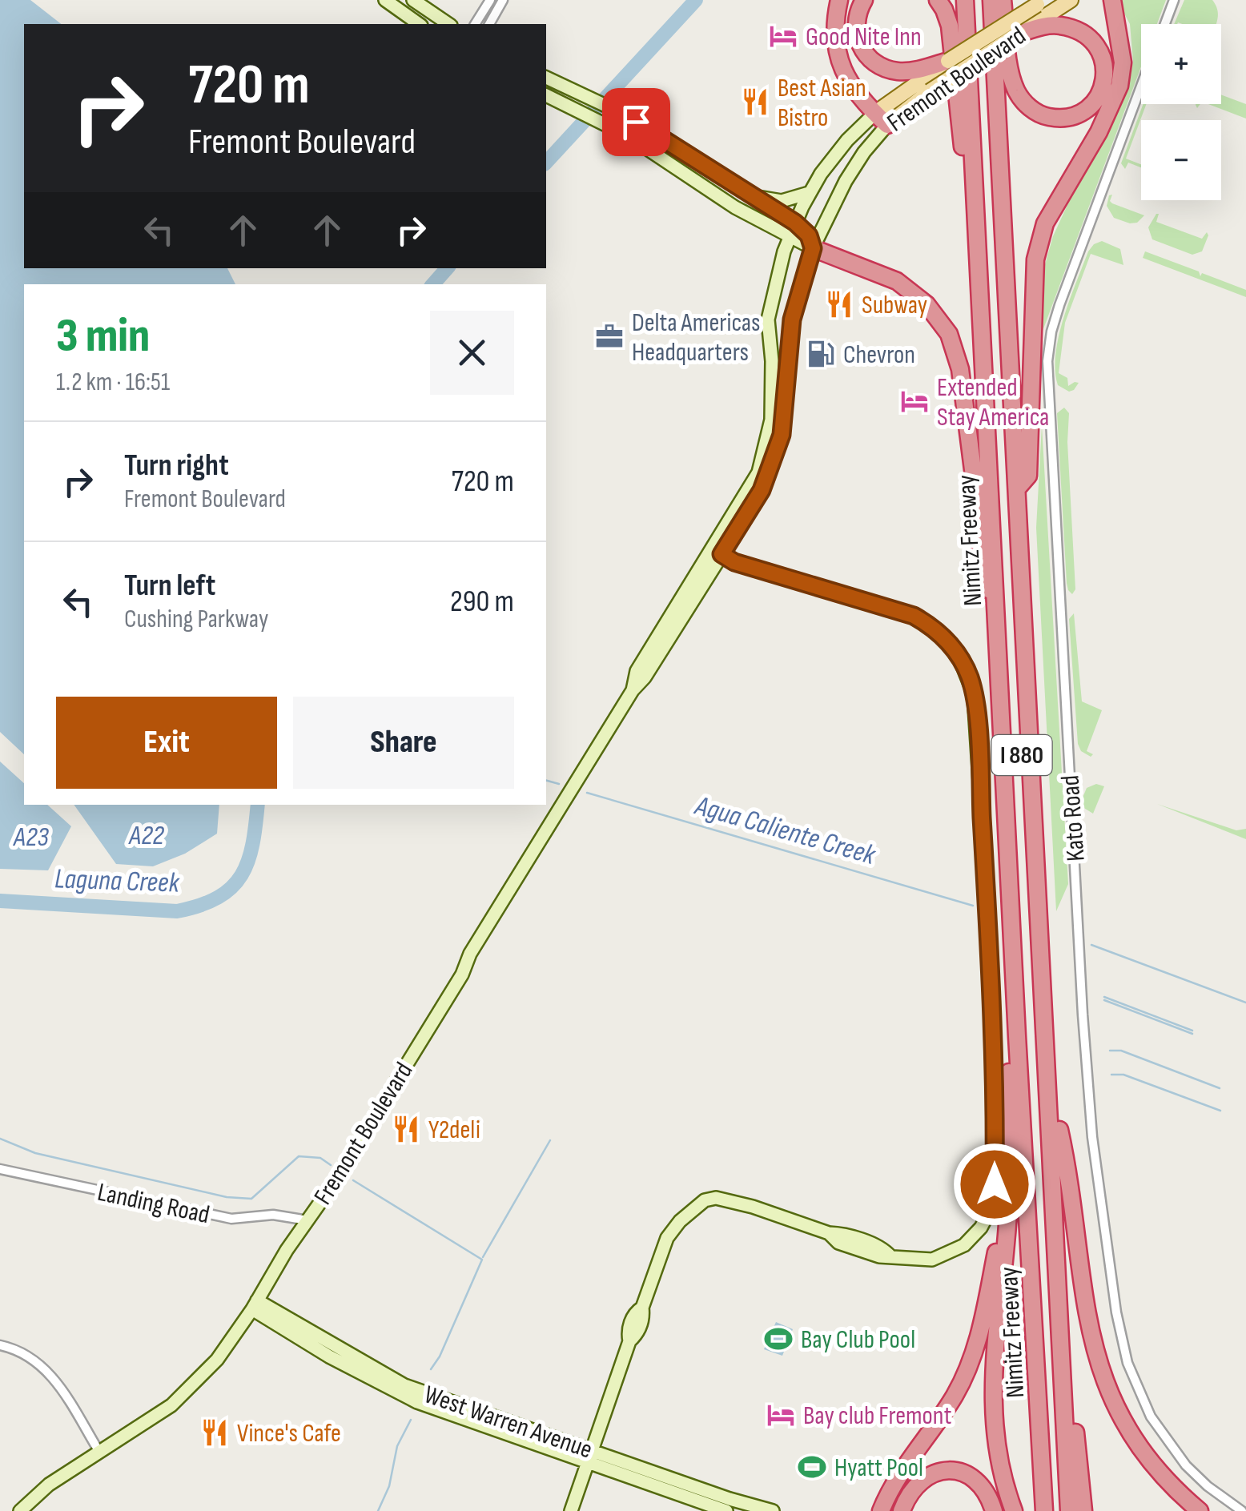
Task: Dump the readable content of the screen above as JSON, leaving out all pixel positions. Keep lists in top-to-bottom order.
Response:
{
  "streets": {
    "highway": ["Nimitz Freeway", "I 880"],
    "main road": ["Fremont Boulevard", "West Warren Avenue"],
    "street": ["Kato Road", "Landing Road"]
  },
  "crossings": [
    ["Fremont Boulevard", "Landing Road"],
    ["Fremont Boulevard", "West Warren Avenue"]
  ],
  "water": [
    "Agua Caliente Creek",
    "A22",
    "A23",
    "Laguna Creek"
  ],
  "places": {
    "hotel": ["Good Nite Inn", "Extended Stay America", "Bay club Fremont"],
    "restaurant": [
      "Best Asian Bistro",
      "Subway",
      "Y2deli",
      "Vince's Cafe"
    ],
    "office": ["Delta Americas Headquarters"],
    "fuel station": ["Chevron"],
    "sports": ["Bay Club Pool", "Hyatt Pool"]
  },
  "page": {
    "map_buttons": ["+", "−"],
    "turn": ["720 m", "Fremont Boulevard"],
    "heading": ["3 min", "1.2 km · 16:51"],
    "list": [
      {
        "name": "Turn right",
        "note": "Fremont Boulevard",
        "value": "720 m"
      },
      {
        "name": "Turn left",
        "note": "Cushing Parkway",
        "value": "290 m"
      }
    ],
    "buttons": ["Exit", "Share"]
  }
}
